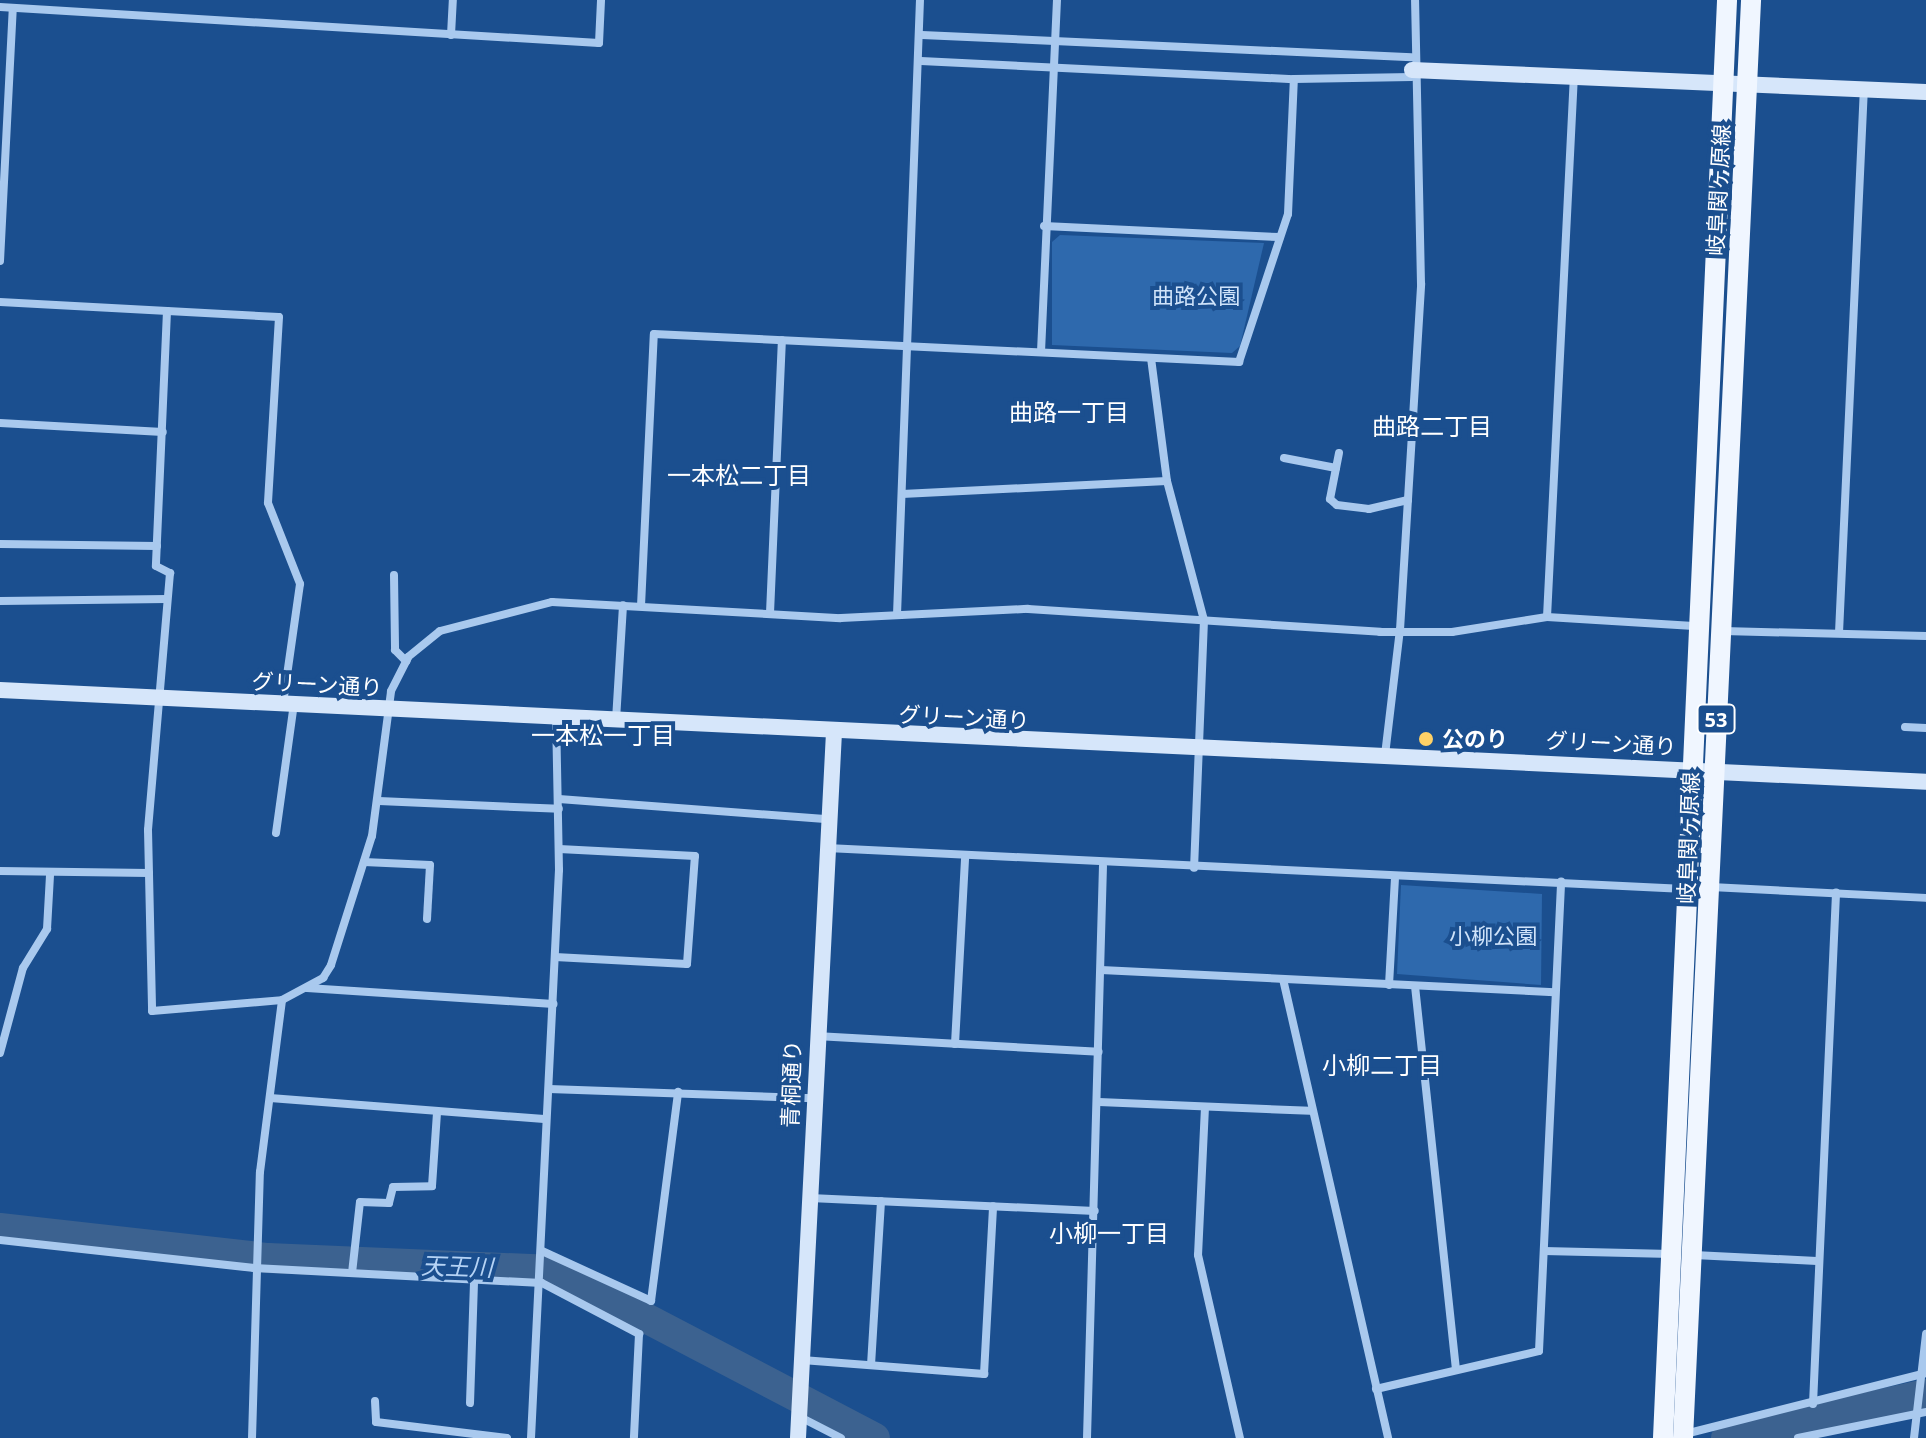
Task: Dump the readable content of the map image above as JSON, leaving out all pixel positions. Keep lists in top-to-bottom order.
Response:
{
  "streets": {
    "main road": ["岐阜関ヶ原線", "53"],
    "street": ["グリーン通り", "青桐通り"]
  },
  "crossings": [
    ["岐阜関ヶ原線", "グリーン通り"],
    ["グリーン通り", "青桐通り"]
  ],
  "districts": [
    "曲路一丁目",
    "曲路二丁目",
    "一本松二丁目",
    "一本松一丁目",
    "小柳二丁目",
    "小柳一丁目"
  ],
  "water": ["天王川"],
  "parks": ["曲路公園", "小柳公園"],
  "places": ["公のり"]
}
